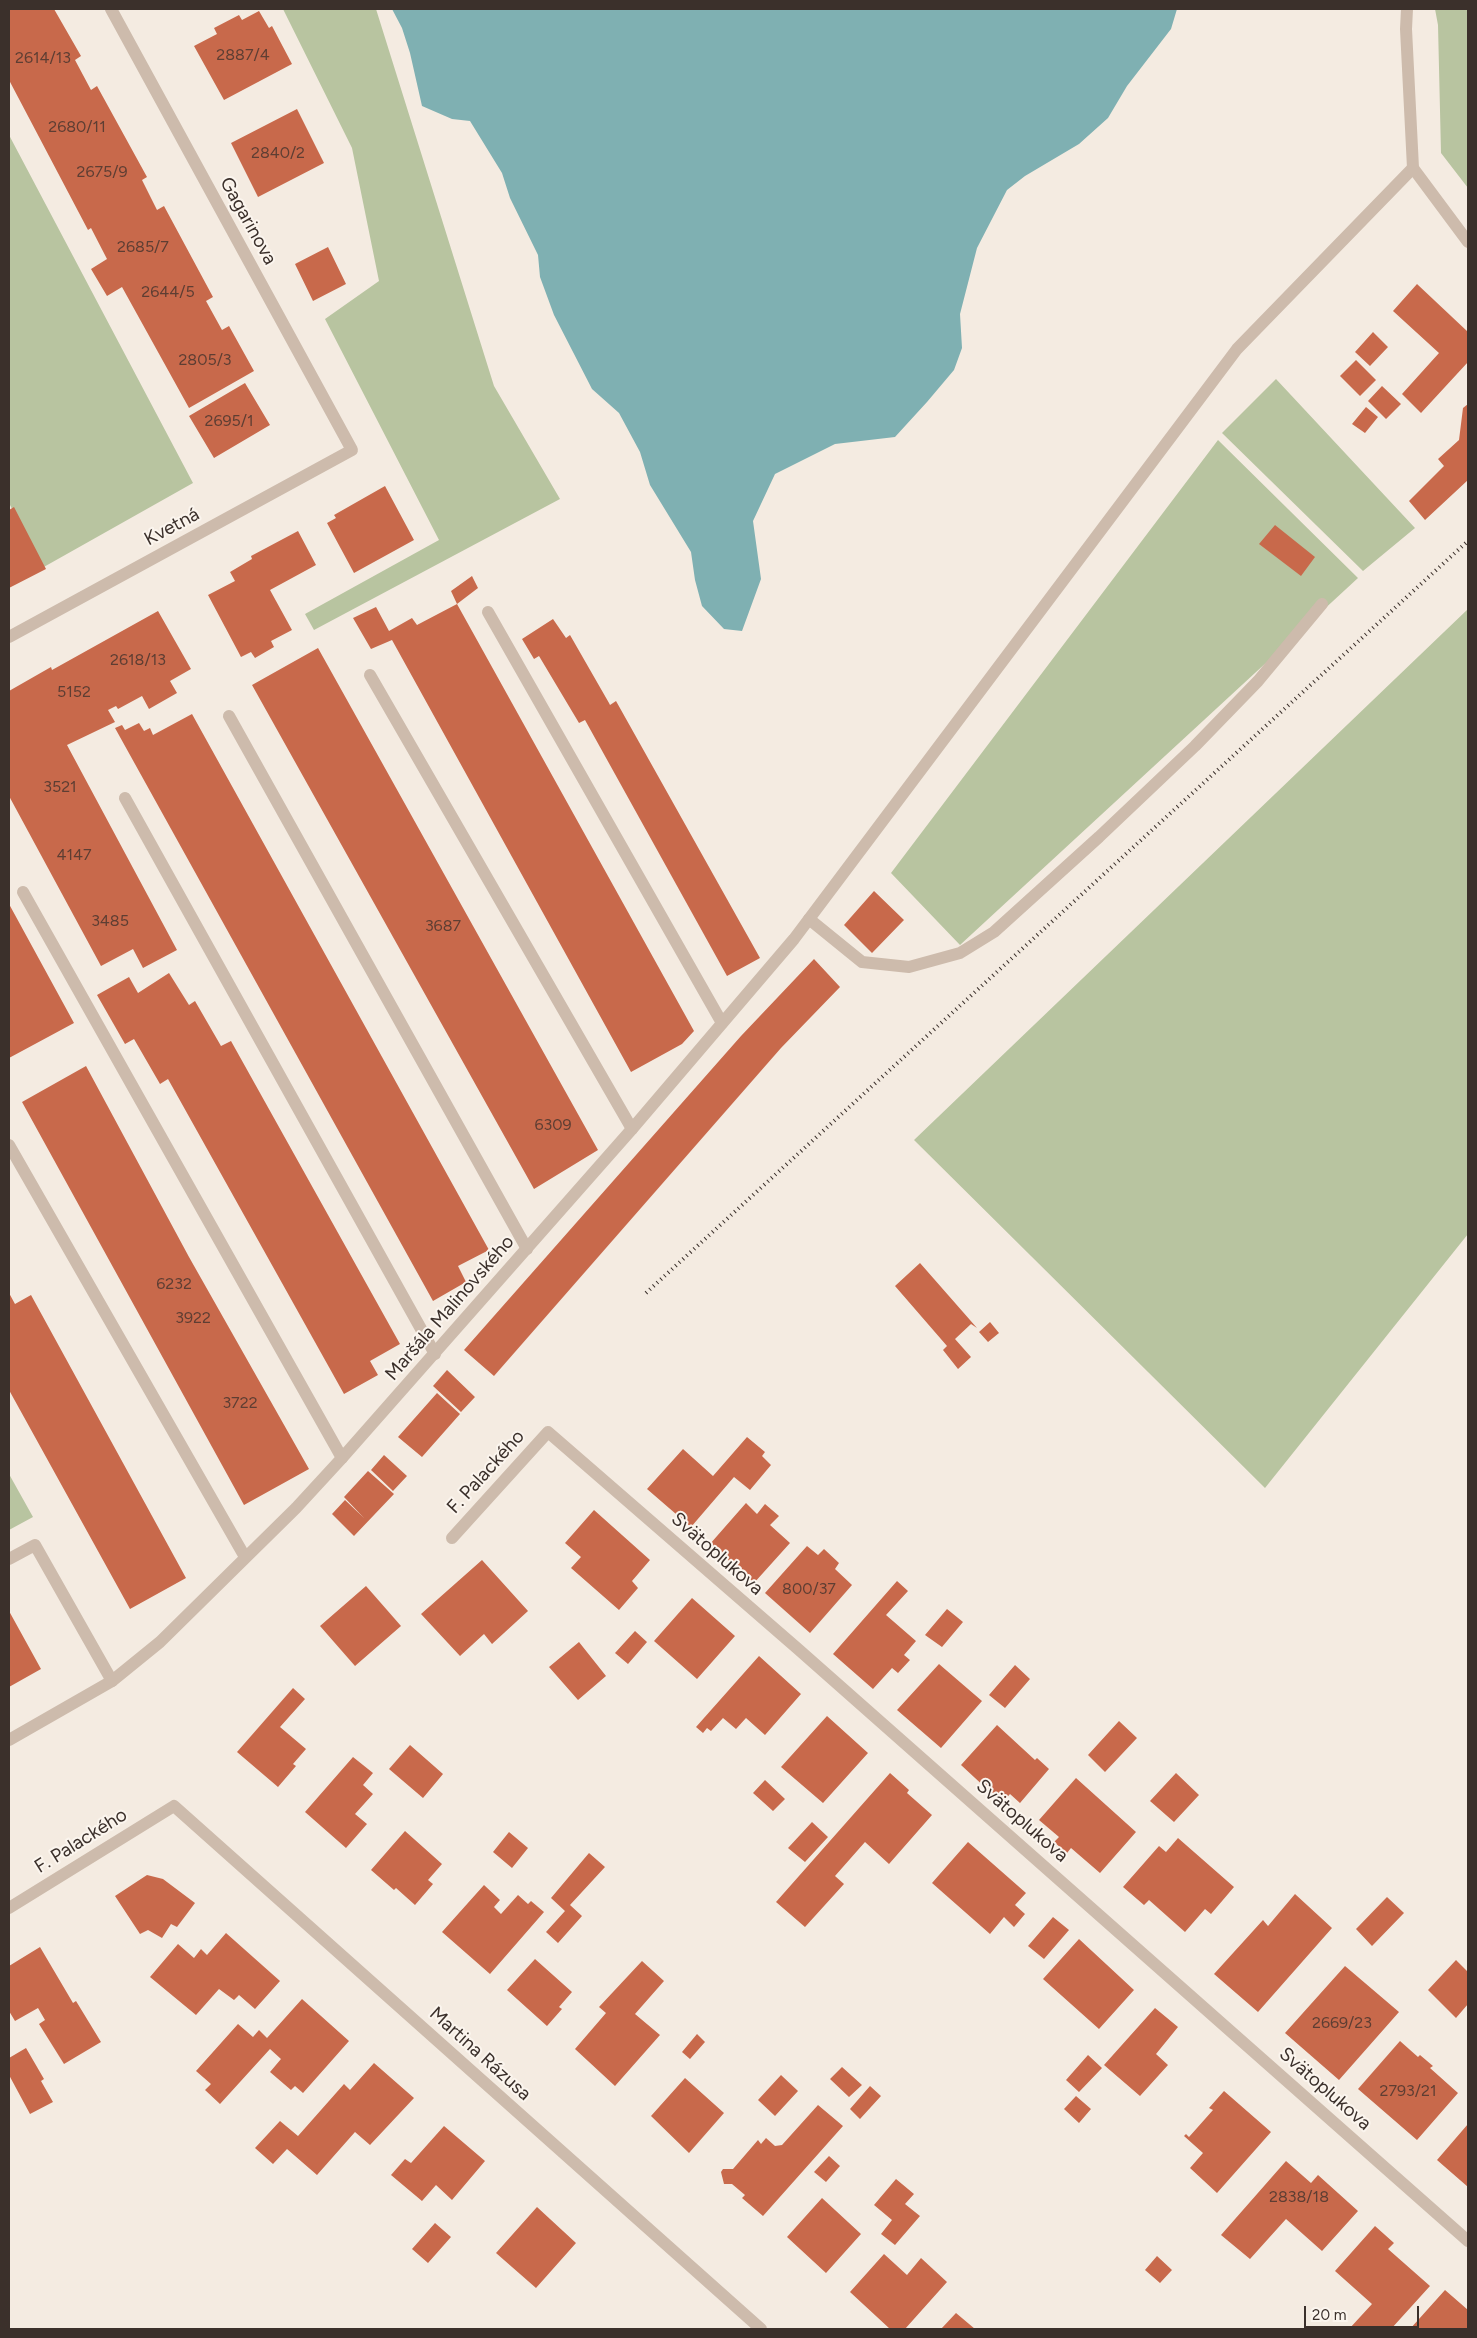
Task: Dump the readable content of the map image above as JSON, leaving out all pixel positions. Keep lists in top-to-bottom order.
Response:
{
  "streets": {
    "street": [
      "Gagarinova",
      "Kvetná",
      "Maršála Malinovského",
      "F. Palackého",
      "Svätoplukova",
      "Martina Rázusa"
    ]
  },
  "crossings": [
    ["Gagarinova", "Kvetná"],
    ["F. Palackého", "Svätoplukova"],
    ["F. Palackého", "Martina Rázusa"]
  ],
  "house_numbers": [
    "2887/4",
    "2614/13",
    "2680/11",
    "2840/2",
    "2675/9",
    "2685/7",
    "2644/5",
    "2805/3",
    "2695/1",
    "2618/13",
    "5152",
    "3521",
    "4147",
    "3485",
    "3687",
    "6309",
    "6232",
    "3922",
    "3722",
    "800/37",
    "2669/23",
    "2793/21",
    "2838/18"
  ],
  "scale_bar": "20 m"
}
